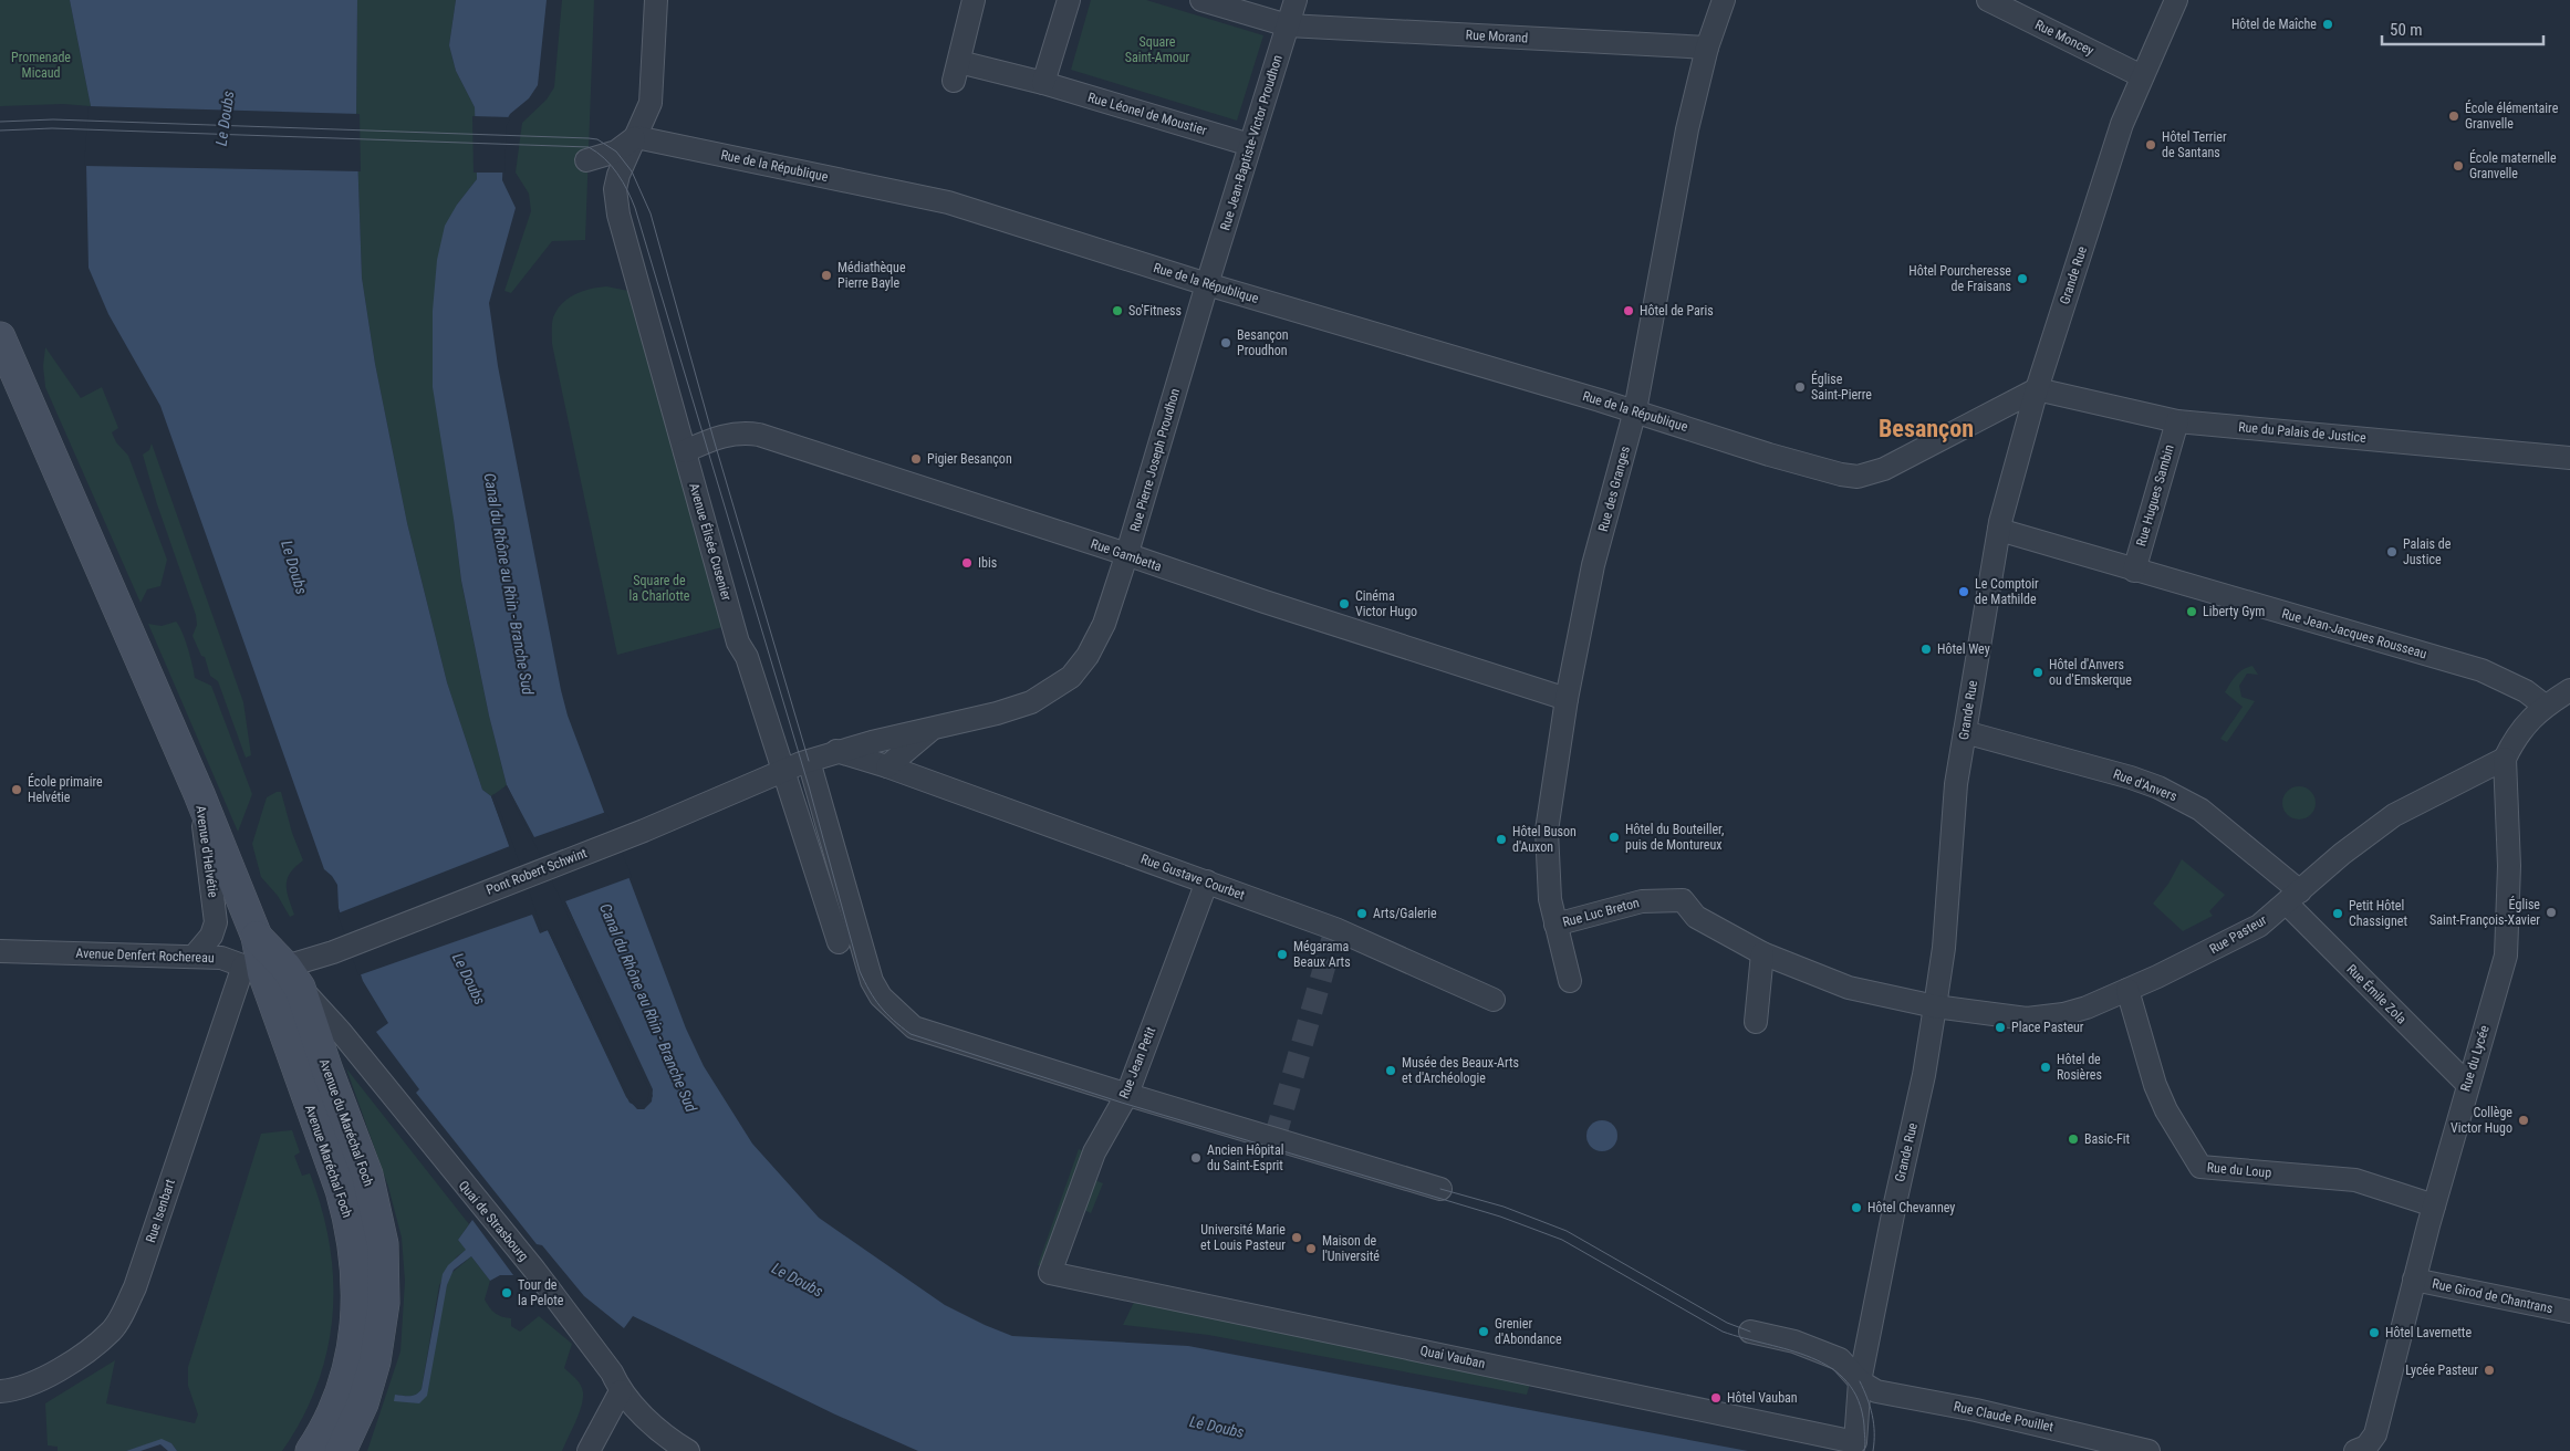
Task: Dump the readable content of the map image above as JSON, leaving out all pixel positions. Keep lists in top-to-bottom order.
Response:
{
  "streets": {
    "main road": ["Avenue d'Helvétie", "Avenue du Maréchal Foch", "Avenue Maréchal Foch"],
    "street": [
      "Rue Morand",
      "Rue Moncey",
      "Rue Léonel de Moustier",
      "Rue Jean-Baptiste-Victor Proudhon",
      "Rue de la République",
      "Grande Rue",
      "Rue du Palais de Justice",
      "Rue Pierre Joseph Proudhon",
      "Rue des Granges",
      "Rue Hugues Sambin",
      "Avenue Élisée Cusenier",
      "Rue Gambetta",
      "Rue Jean-Jacques Rousseau",
      "Rue d'Anvers",
      "Pont Robert Schwint",
      "Rue Gustave Courbet",
      "Rue Luc Breton",
      "Rue Pasteur",
      "Avenue Denfert Rochereau",
      "Rue Émile Zola",
      "Rue du Lycée",
      "Rue Jean Petit",
      "Rue du Loup",
      "Rue Isenbart",
      "Quai de Strasbourg",
      "Rue Girod de Chantrans",
      "Quai Vauban",
      "Rue Claude Pouillet"
    ]
  },
  "crossings": [
    ["Rue Morand", "Rue Jean-Baptiste-Victor Proudhon"],
    ["Rue Morand", "Rue des Granges"],
    ["Rue Moncey", "Grande Rue"],
    ["Rue Léonel de Moustier", "Rue Jean-Baptiste-Victor Proudhon"],
    ["Rue Jean-Baptiste-Victor Proudhon", "Rue de la République"],
    ["Rue Jean-Baptiste-Victor Proudhon", "Rue Pierre Joseph Proudhon"],
    ["Rue de la République", "Grande Rue"],
    ["Rue de la République", "Rue du Palais de Justice"],
    ["Rue de la République", "Rue Pierre Joseph Proudhon"],
    ["Rue de la République", "Rue des Granges"],
    ["Rue de la République", "Avenue Élisée Cusenier"],
    ["Grande Rue", "Rue du Palais de Justice"],
    ["Grande Rue", "Rue Jean-Jacques Rousseau"],
    ["Grande Rue", "Rue d'Anvers"],
    ["Grande Rue", "Rue Luc Breton"],
    ["Grande Rue", "Rue Pasteur"],
    ["Grande Rue", "Quai Vauban"],
    ["Grande Rue", "Rue Claude Pouillet"],
    ["Rue du Palais de Justice", "Rue Hugues Sambin"],
    ["Rue Pierre Joseph Proudhon", "Avenue Élisée Cusenier"],
    ["Rue Pierre Joseph Proudhon", "Rue Gambetta"],
    ["Rue Pierre Joseph Proudhon", "Pont Robert Schwint"],
    ["Rue Pierre Joseph Proudhon", "Rue Gustave Courbet"],
    ["Rue des Granges", "Rue Gambetta"],
    ["Rue des Granges", "Rue Luc Breton"],
    ["Rue Hugues Sambin", "Rue Jean-Jacques Rousseau"],
    ["Avenue Élisée Cusenier", "Rue Gambetta"],
    ["Avenue Élisée Cusenier", "Pont Robert Schwint"],
    ["Rue d'Anvers", "Rue Pasteur"],
    ["Rue d'Anvers", "Rue Émile Zola"],
    ["Avenue d'Helvétie", "Avenue Denfert Rochereau"],
    ["Avenue d'Helvétie", "Avenue Maréchal Foch"],
    ["Pont Robert Schwint", "Avenue Denfert Rochereau"],
    ["Pont Robert Schwint", "Avenue du Maréchal Foch"],
    ["Pont Robert Schwint", "Avenue Maréchal Foch"],
    ["Pont Robert Schwint", "Rue Isenbart"],
    ["Pont Robert Schwint", "Quai de Strasbourg"],
    ["Rue Gustave Courbet", "Rue Jean Petit"],
    ["Rue Luc Breton", "Rue Pasteur"],
    ["Rue Pasteur", "Rue Émile Zola"],
    ["Rue Pasteur", "Rue du Lycée"],
    ["Rue Pasteur", "Rue du Loup"],
    ["Avenue Denfert Rochereau", "Avenue du Maréchal Foch"],
    ["Avenue Denfert Rochereau", "Avenue Maréchal Foch"],
    ["Avenue Denfert Rochereau", "Rue Isenbart"],
    ["Avenue Denfert Rochereau", "Quai de Strasbourg"],
    ["Rue Émile Zola", "Rue du Lycée"],
    ["Rue du Lycée", "Rue du Loup"],
    ["Rue du Lycée", "Rue Girod de Chantrans"],
    ["Rue Jean Petit", "Quai Vauban"],
    ["Avenue du Maréchal Foch", "Avenue Maréchal Foch"],
    ["Avenue du Maréchal Foch", "Rue Isenbart"],
    ["Avenue du Maréchal Foch", "Quai de Strasbourg"],
    ["Avenue Maréchal Foch", "Rue Isenbart"],
    ["Avenue Maréchal Foch", "Quai de Strasbourg"],
    ["Rue Isenbart", "Quai de Strasbourg"]
  ],
  "districts": ["Besançon"],
  "water": ["Le Doubs", "Canal du Rhône au Rhin - Branche Sud"],
  "parks": ["Square Saint-Amour", "Promenade Micaud", "Square de la Charlotte"],
  "places": [
    "Hôtel de Maîche",
    "École élémentaire Granvelle",
    "Hôtel Terrier de Santans",
    "École maternelle Granvelle",
    "Médiathèque Pierre Bayle",
    "Hôtel Pourcheresse de Fraisans",
    "So'Fitness",
    "Hôtel de Paris",
    "Besançon Proudhon",
    "Église Saint-Pierre",
    "Pigier Besançon",
    "Palais de Justice",
    "Ibis",
    "Le Comptoir de Mathilde",
    "Cinéma Victor Hugo",
    "Liberty Gym",
    "Hôtel Wey",
    "Hôtel d'Anvers ou d'Emskerque",
    "École primaire Helvétie",
    "Hôtel du Bouteiller, puis de Montureux",
    "Hôtel Buson d'Auxon",
    "Église Saint-François-Xavier",
    "Arts/Galerie",
    "Petit Hôtel Chassignet",
    "Mégarama Beaux Arts",
    "Place Pasteur",
    "Hôtel de Rosières",
    "Musée des Beaux-Arts et d'Archéologie",
    "Collège Victor Hugo",
    "Basic-Fit",
    "Ancien Hôpital du Saint-Esprit",
    "Hôtel Chevanney",
    "Université Marie et Louis Pasteur",
    "Maison de l'Université",
    "Tour de la Pelote",
    "Grenier d'Abondance",
    "Hôtel Lavernette",
    "Lycée Pasteur",
    "Hôtel Vauban"
  ],
  "scale_bar": "50 m"
}
